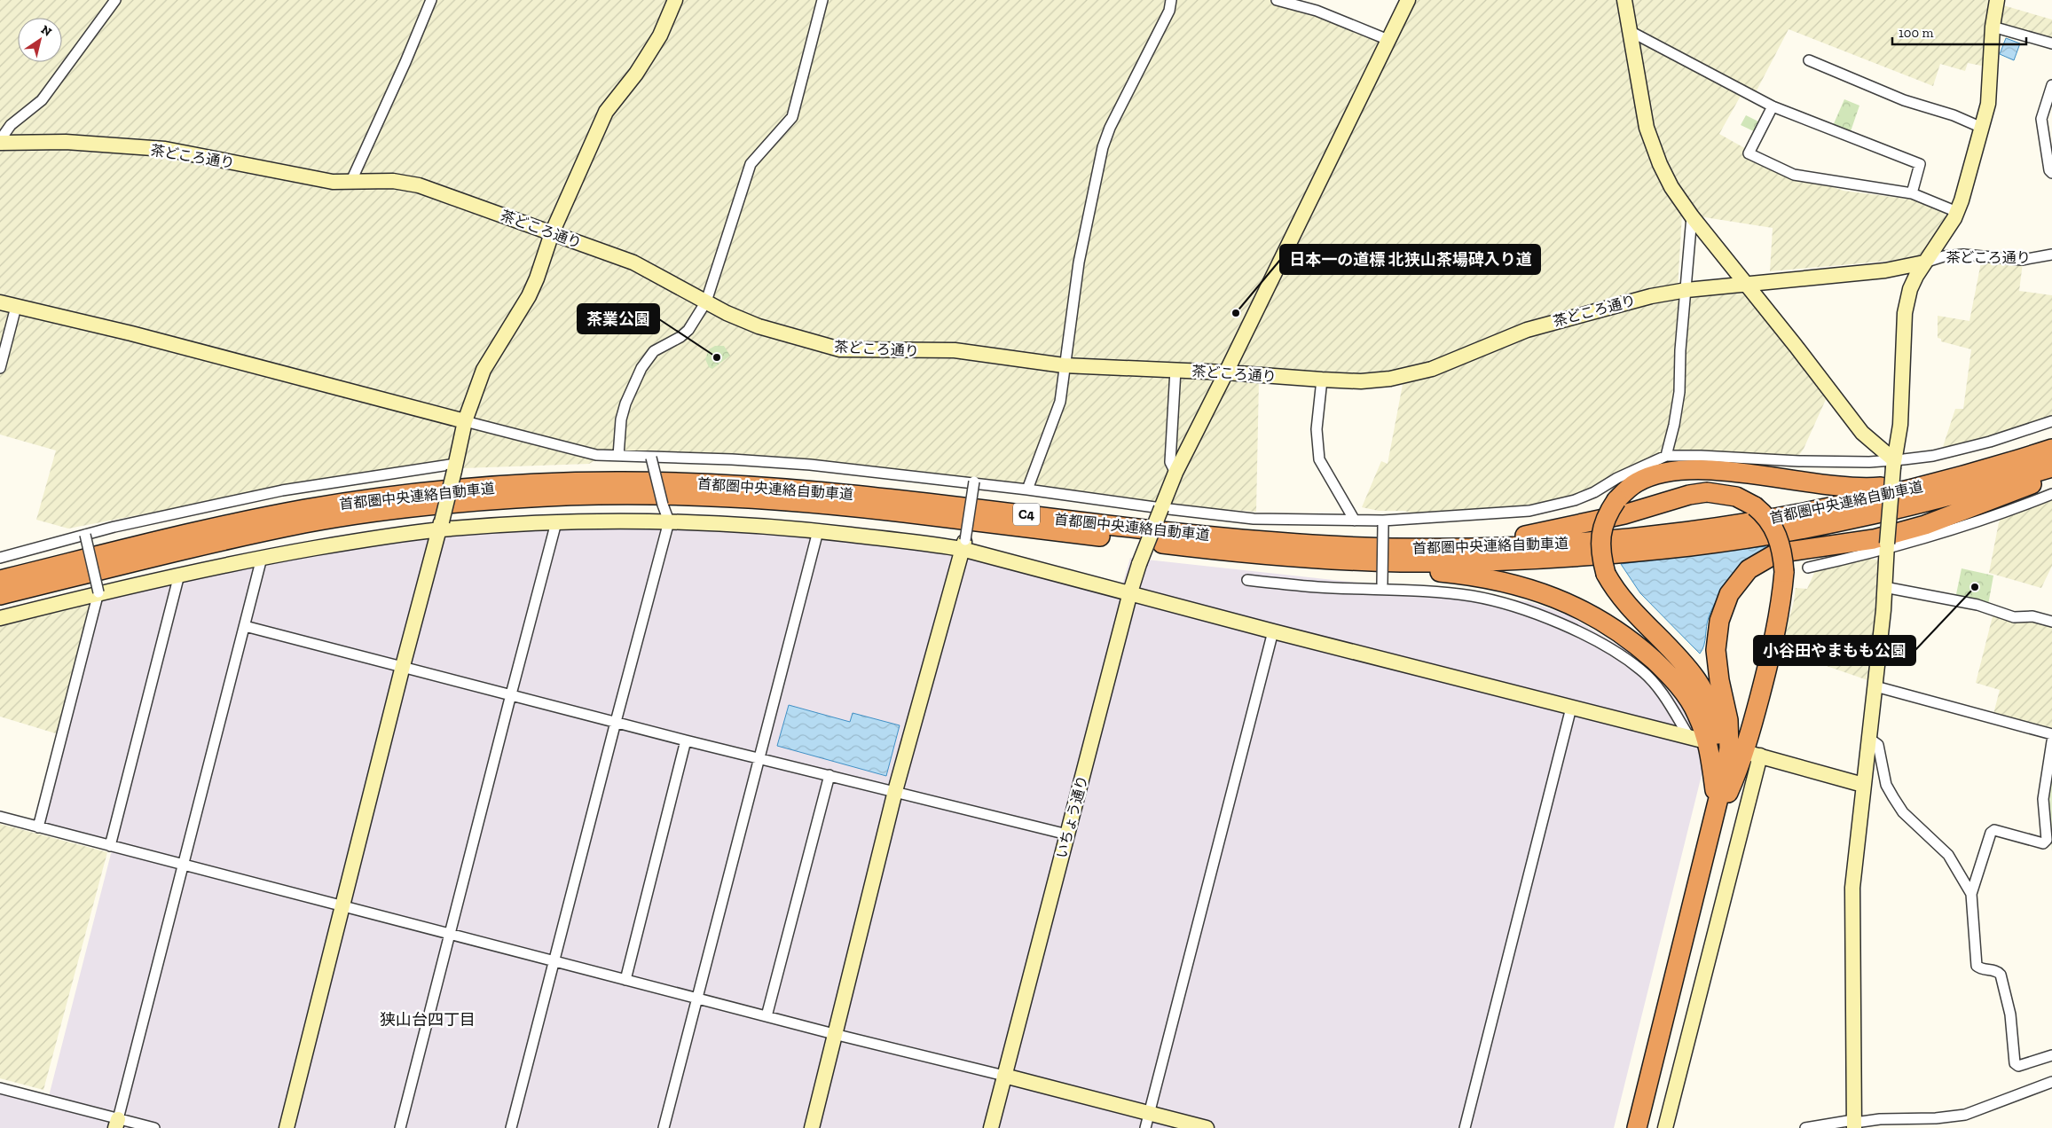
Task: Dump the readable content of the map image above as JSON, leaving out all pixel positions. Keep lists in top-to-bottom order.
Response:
{
  "streets": {
    "highway": ["首都圏中央連絡自動車道", "C4"],
    "street": ["茶どころ通り", "いちょう通り"]
  },
  "crossings": [
    ["茶どころ通り", "いちょう通り"]
  ],
  "districts": ["狭山台四丁目"],
  "places": ["日本一の道標 北狭山茶場碑入り道", "茶業公園", "小谷田やまもも公園"],
  "scale_bar": "100 m",
  "north": "top right"
}
